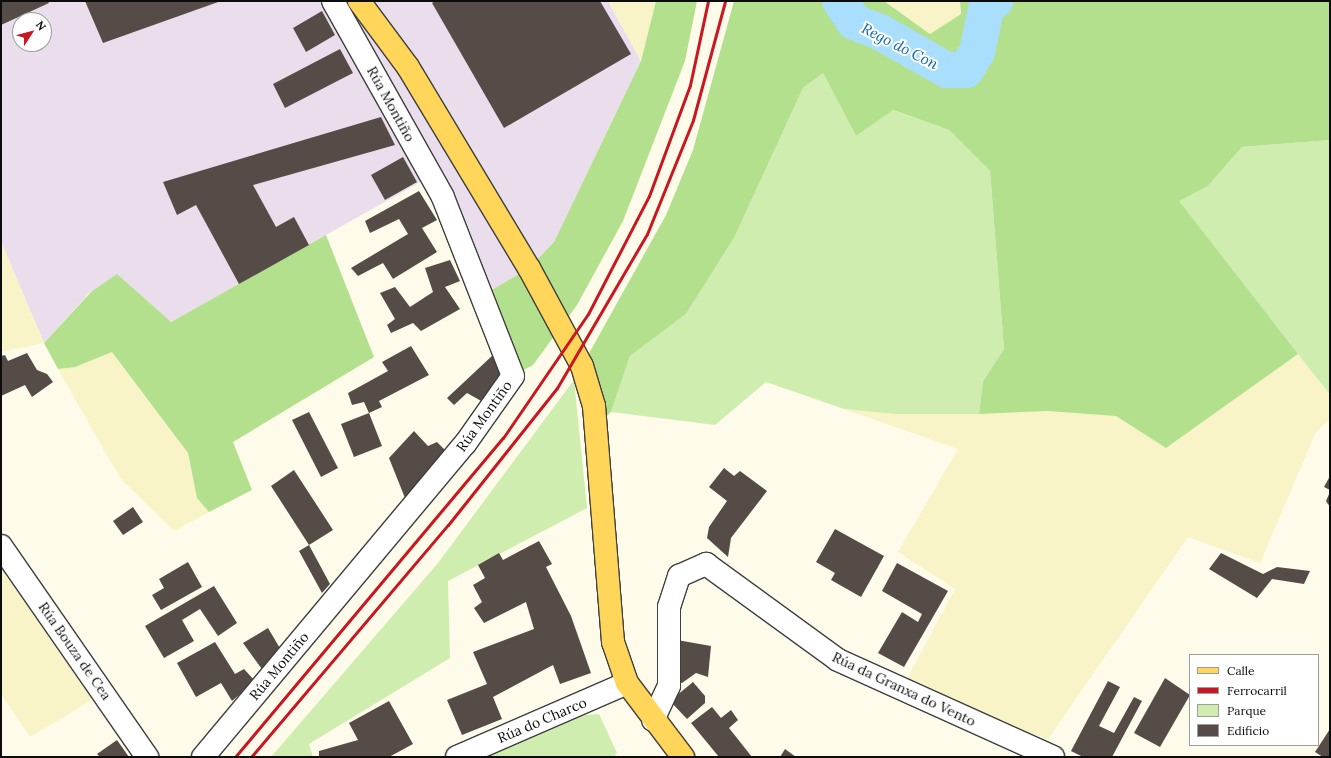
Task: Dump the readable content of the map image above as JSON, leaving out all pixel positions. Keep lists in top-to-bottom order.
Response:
{
  "streets": {
    "street": [
      "Rúa Montiño",
      "Rúa Bouza de Cea",
      "Rúa da Granxa do Vento",
      "Rúa do Charco"
    ]
  },
  "water": ["Rego do Con"],
  "legend": [
    "Calle",
    "Ferrocarril",
    "Parque",
    "Edificio"
  ],
  "north": "top right"
}
